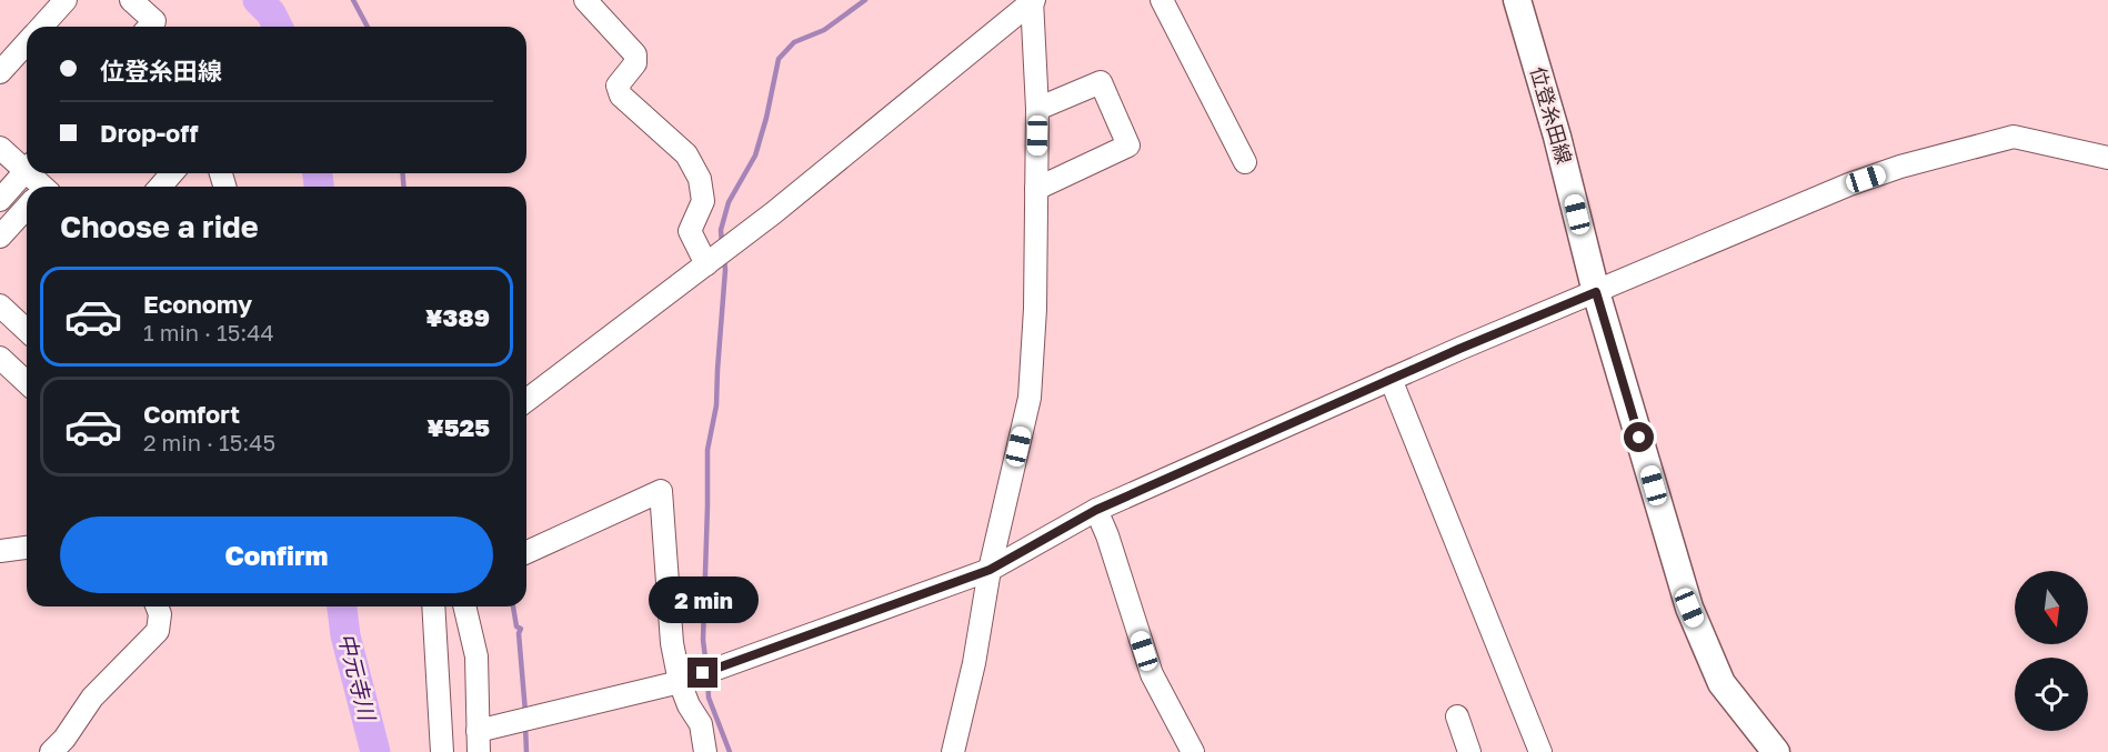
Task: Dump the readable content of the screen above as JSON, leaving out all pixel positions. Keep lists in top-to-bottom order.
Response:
{
  "streets": {
    "main road": ["位登糸田線"]
  },
  "water": ["中元寺川"],
  "north": "bottom",
  "page": {
    "banner": ["位登糸田線", "Drop-off"],
    "heading": "Choose a ride",
    "list": [
      {
        "name": "Economy",
        "note": "1 min · 15:44",
        "value": "¥389"
      },
      {
        "name": "Comfort",
        "note": "2 min · 15:45",
        "value": "¥525"
      }
    ],
    "buttons": "Confirm",
    "bubble": "2 min"
  }
}
